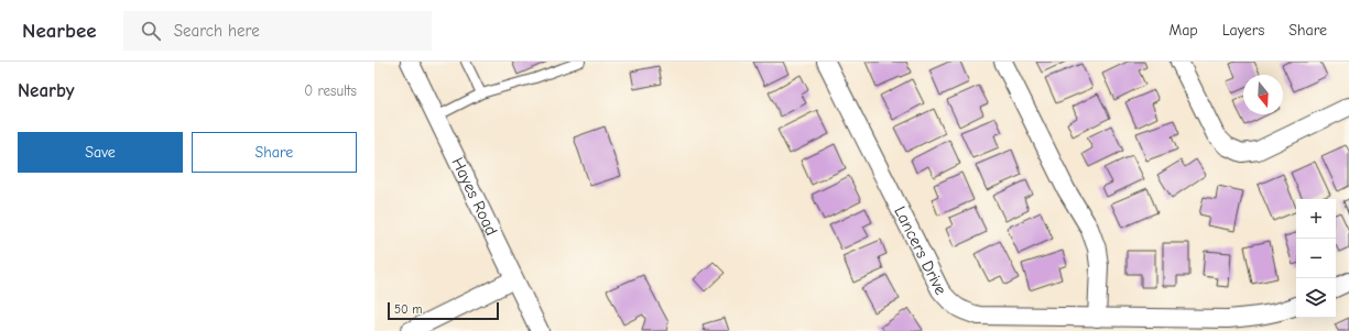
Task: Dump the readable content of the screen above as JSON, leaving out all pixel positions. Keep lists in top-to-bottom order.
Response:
{
  "streets": {
    "street": ["Hayes Road", "Lancers Drive"]
  },
  "scale_bar": "50 m",
  "north": "bottom",
  "page": {
    "header": "Nearbee",
    "search": "Search here",
    "nav": ["Map", "Layers", "Share"],
    "heading": ["Nearby", "0 results"],
    "buttons": ["Save", "Share"],
    "map_buttons": ["+", "−"],
    "scale": "50 m"
  }
}
